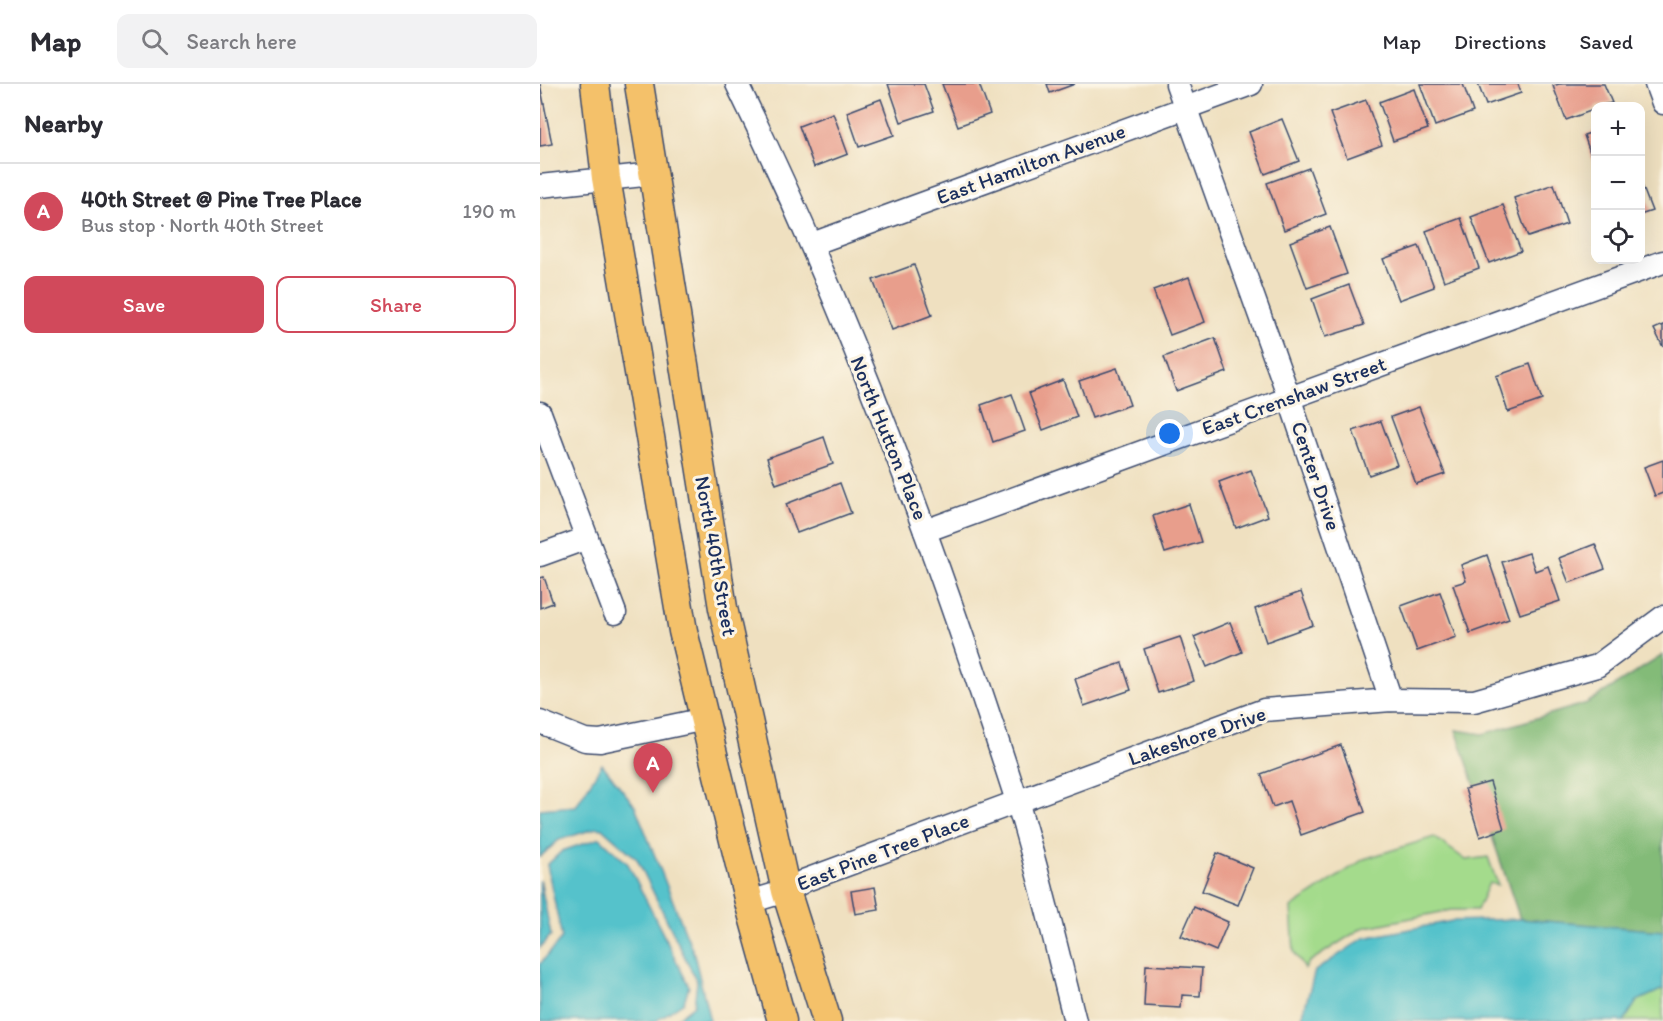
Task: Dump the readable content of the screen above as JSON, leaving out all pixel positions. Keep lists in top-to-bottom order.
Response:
{
  "streets": {
    "main road": ["North 40th Street"],
    "street": [
      "East Hamilton Avenue",
      "East Crenshaw Street",
      "North Hutton Place",
      "Center Drive",
      "Lakeshore Drive",
      "East Pine Tree Place"
    ]
  },
  "crossings": [
    ["East Hamilton Avenue", "North Hutton Place"],
    ["East Hamilton Avenue", "Center Drive"],
    ["East Crenshaw Street", "North Hutton Place"],
    ["East Crenshaw Street", "Center Drive"],
    ["North Hutton Place", "Lakeshore Drive"],
    ["North Hutton Place", "East Pine Tree Place"],
    ["Center Drive", "Lakeshore Drive"],
    ["North 40th Street", "East Pine Tree Place"],
    ["Lakeshore Drive", "East Pine Tree Place"]
  ],
  "page": {
    "header": "Map",
    "search": "Search here",
    "nav": ["Map", "Directions", "Saved"],
    "heading": "Nearby",
    "map_buttons": ["+", "−"],
    "list": [
      {
        "mark": "A",
        "name": "40th Street @ Pine Tree Place",
        "note": "Bus stop · North 40th Street",
        "value": "190 m"
      }
    ],
    "buttons": ["Save", "Share"],
    "pins": "A"
  }
}
